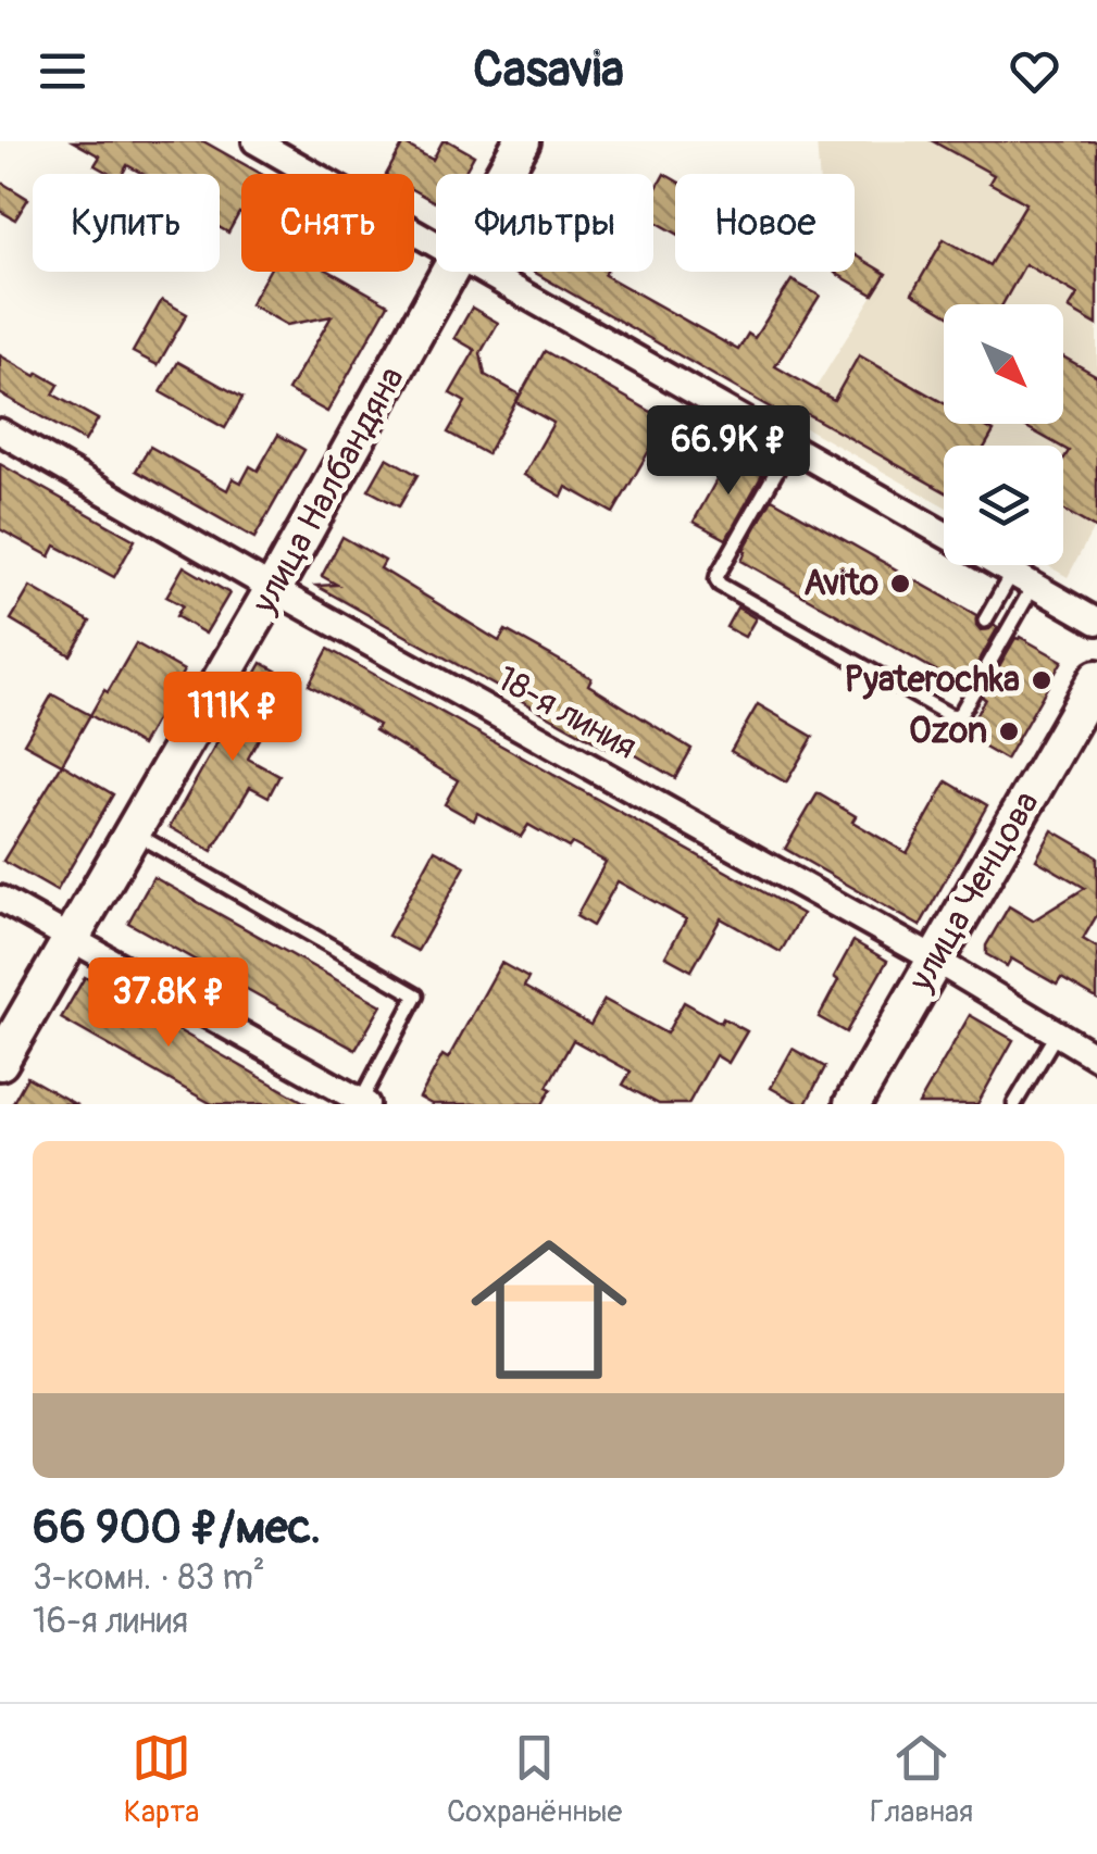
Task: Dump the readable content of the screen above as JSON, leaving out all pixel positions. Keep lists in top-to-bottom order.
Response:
{
  "streets": {
    "street": ["улица Налбандяна", "18-я линия", "улица Ченцова"]
  },
  "crossings": [
    ["улица Налбандяна", "18-я линия"],
    ["18-я линия", "улица Ченцова"]
  ],
  "places": ["Avito", "Pyaterochka", "Ozon"],
  "north": "bottom right",
  "page": {
    "header": "Casavia",
    "chip": [
      "Купить",
      "Снять",
      "Фильтры",
      "Новое"
    ],
    "price": ["66.9K ₽", "111K ₽", "37.8K ₽"],
    "list": [
      {
        "name": "66 900 ₽/мес.",
        "note": "3-комн. · 83 m² · 16-я линия"
      }
    ],
    "tabs": ["Карта", "Сохранённые", "Главная"]
  }
}
